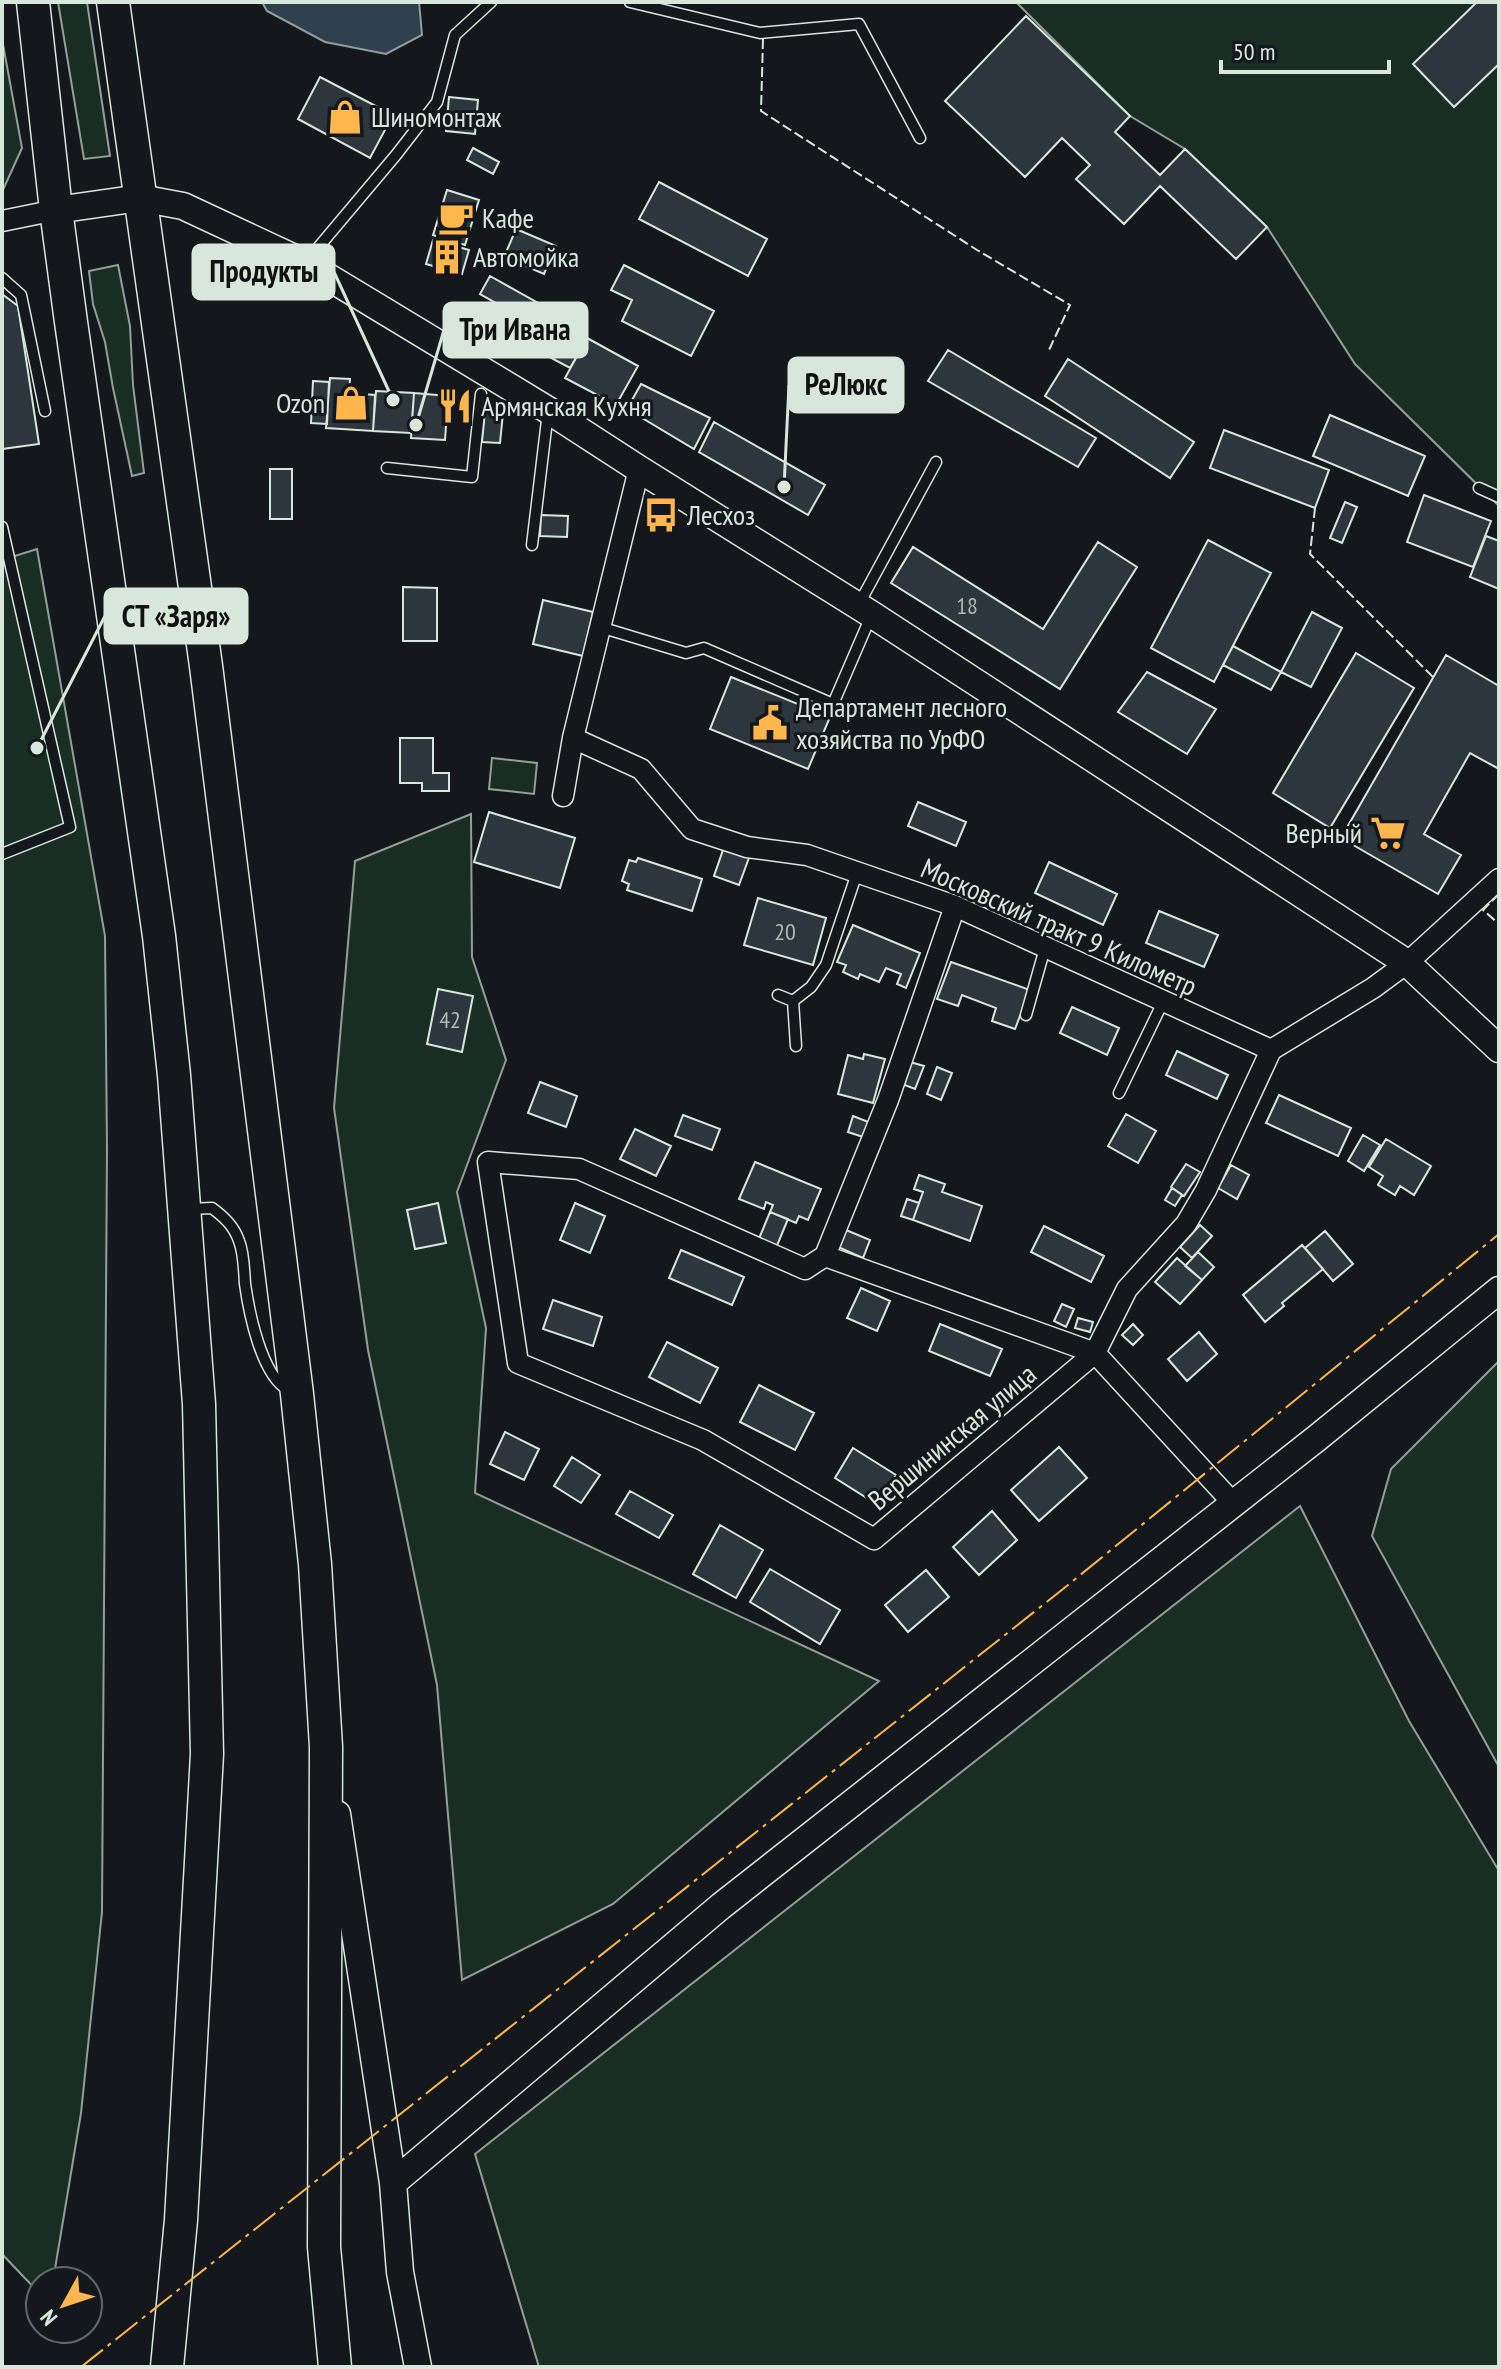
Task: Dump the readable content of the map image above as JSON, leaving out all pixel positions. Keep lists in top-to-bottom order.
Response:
{
  "streets": {
    "street": ["Московский тракт 9 Километр", "Вершининская улица"]
  },
  "crossings": [
    ["Московский тракт 9 Километр", "Вершининская улица"]
  ],
  "places": {
    "shop": ["Шиномонтаж", "Ozon"],
    "cafe": ["Кафе"],
    "building": ["Автомойка"],
    "other": [
      "Продукты",
      "Три Ивана",
      "РеЛюкс",
      "СТ «Заря»"
    ],
    "restaurant": ["Армянская Кухня"],
    "bus stop": ["Лесхоз"],
    "public building": ["Департамент лесного хозяйства по УрФО"],
    "supermarket": ["Верный"]
  },
  "house_numbers": ["18", "20", "42"],
  "scale_bar": "50 m",
  "north": "bottom left"
}
